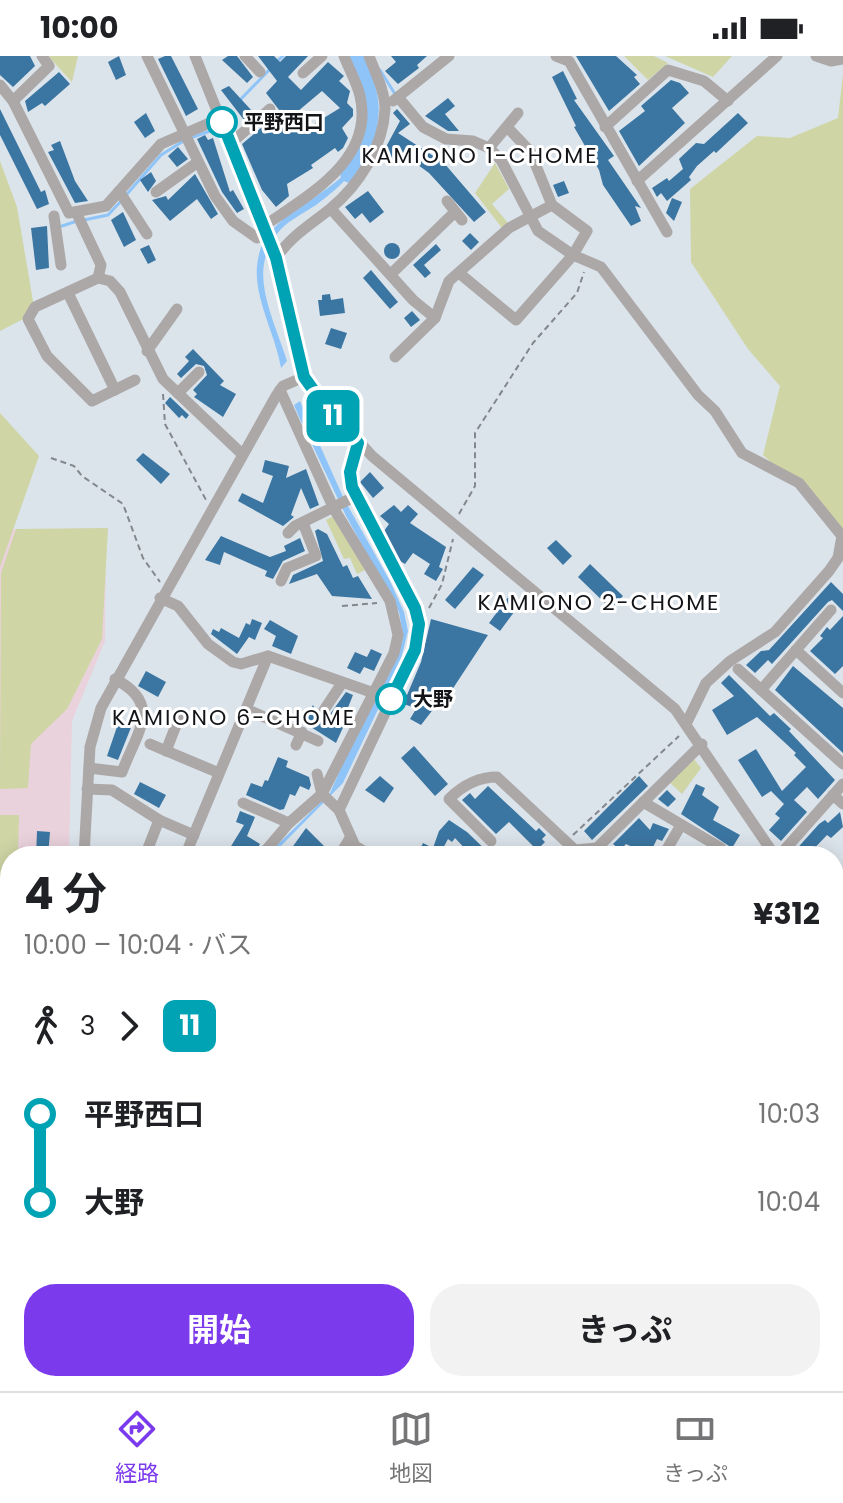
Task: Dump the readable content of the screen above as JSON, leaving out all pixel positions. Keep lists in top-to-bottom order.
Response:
{
  "districts": ["KAMIONO 1-CHOME", "KAMIONO 2-CHOME", "KAMIONO 6-CHOME"],
  "places": ["平野西口", "大野"],
  "lines": ["bus line 11"],
  "page": {
    "status": "10:00",
    "on_map": "11",
    "heading": ["4 分", "10:00 – 10:04 · バス", "¥312"],
    "legs": ["3", "11"],
    "list": [
      {
        "name": "平野西口",
        "value": "10:03"
      },
      {
        "name": "大野",
        "value": "10:04"
      }
    ],
    "buttons": ["開始", "きっぷ"],
    "tabs": ["経路", "地図", "きっぷ"]
  }
}
